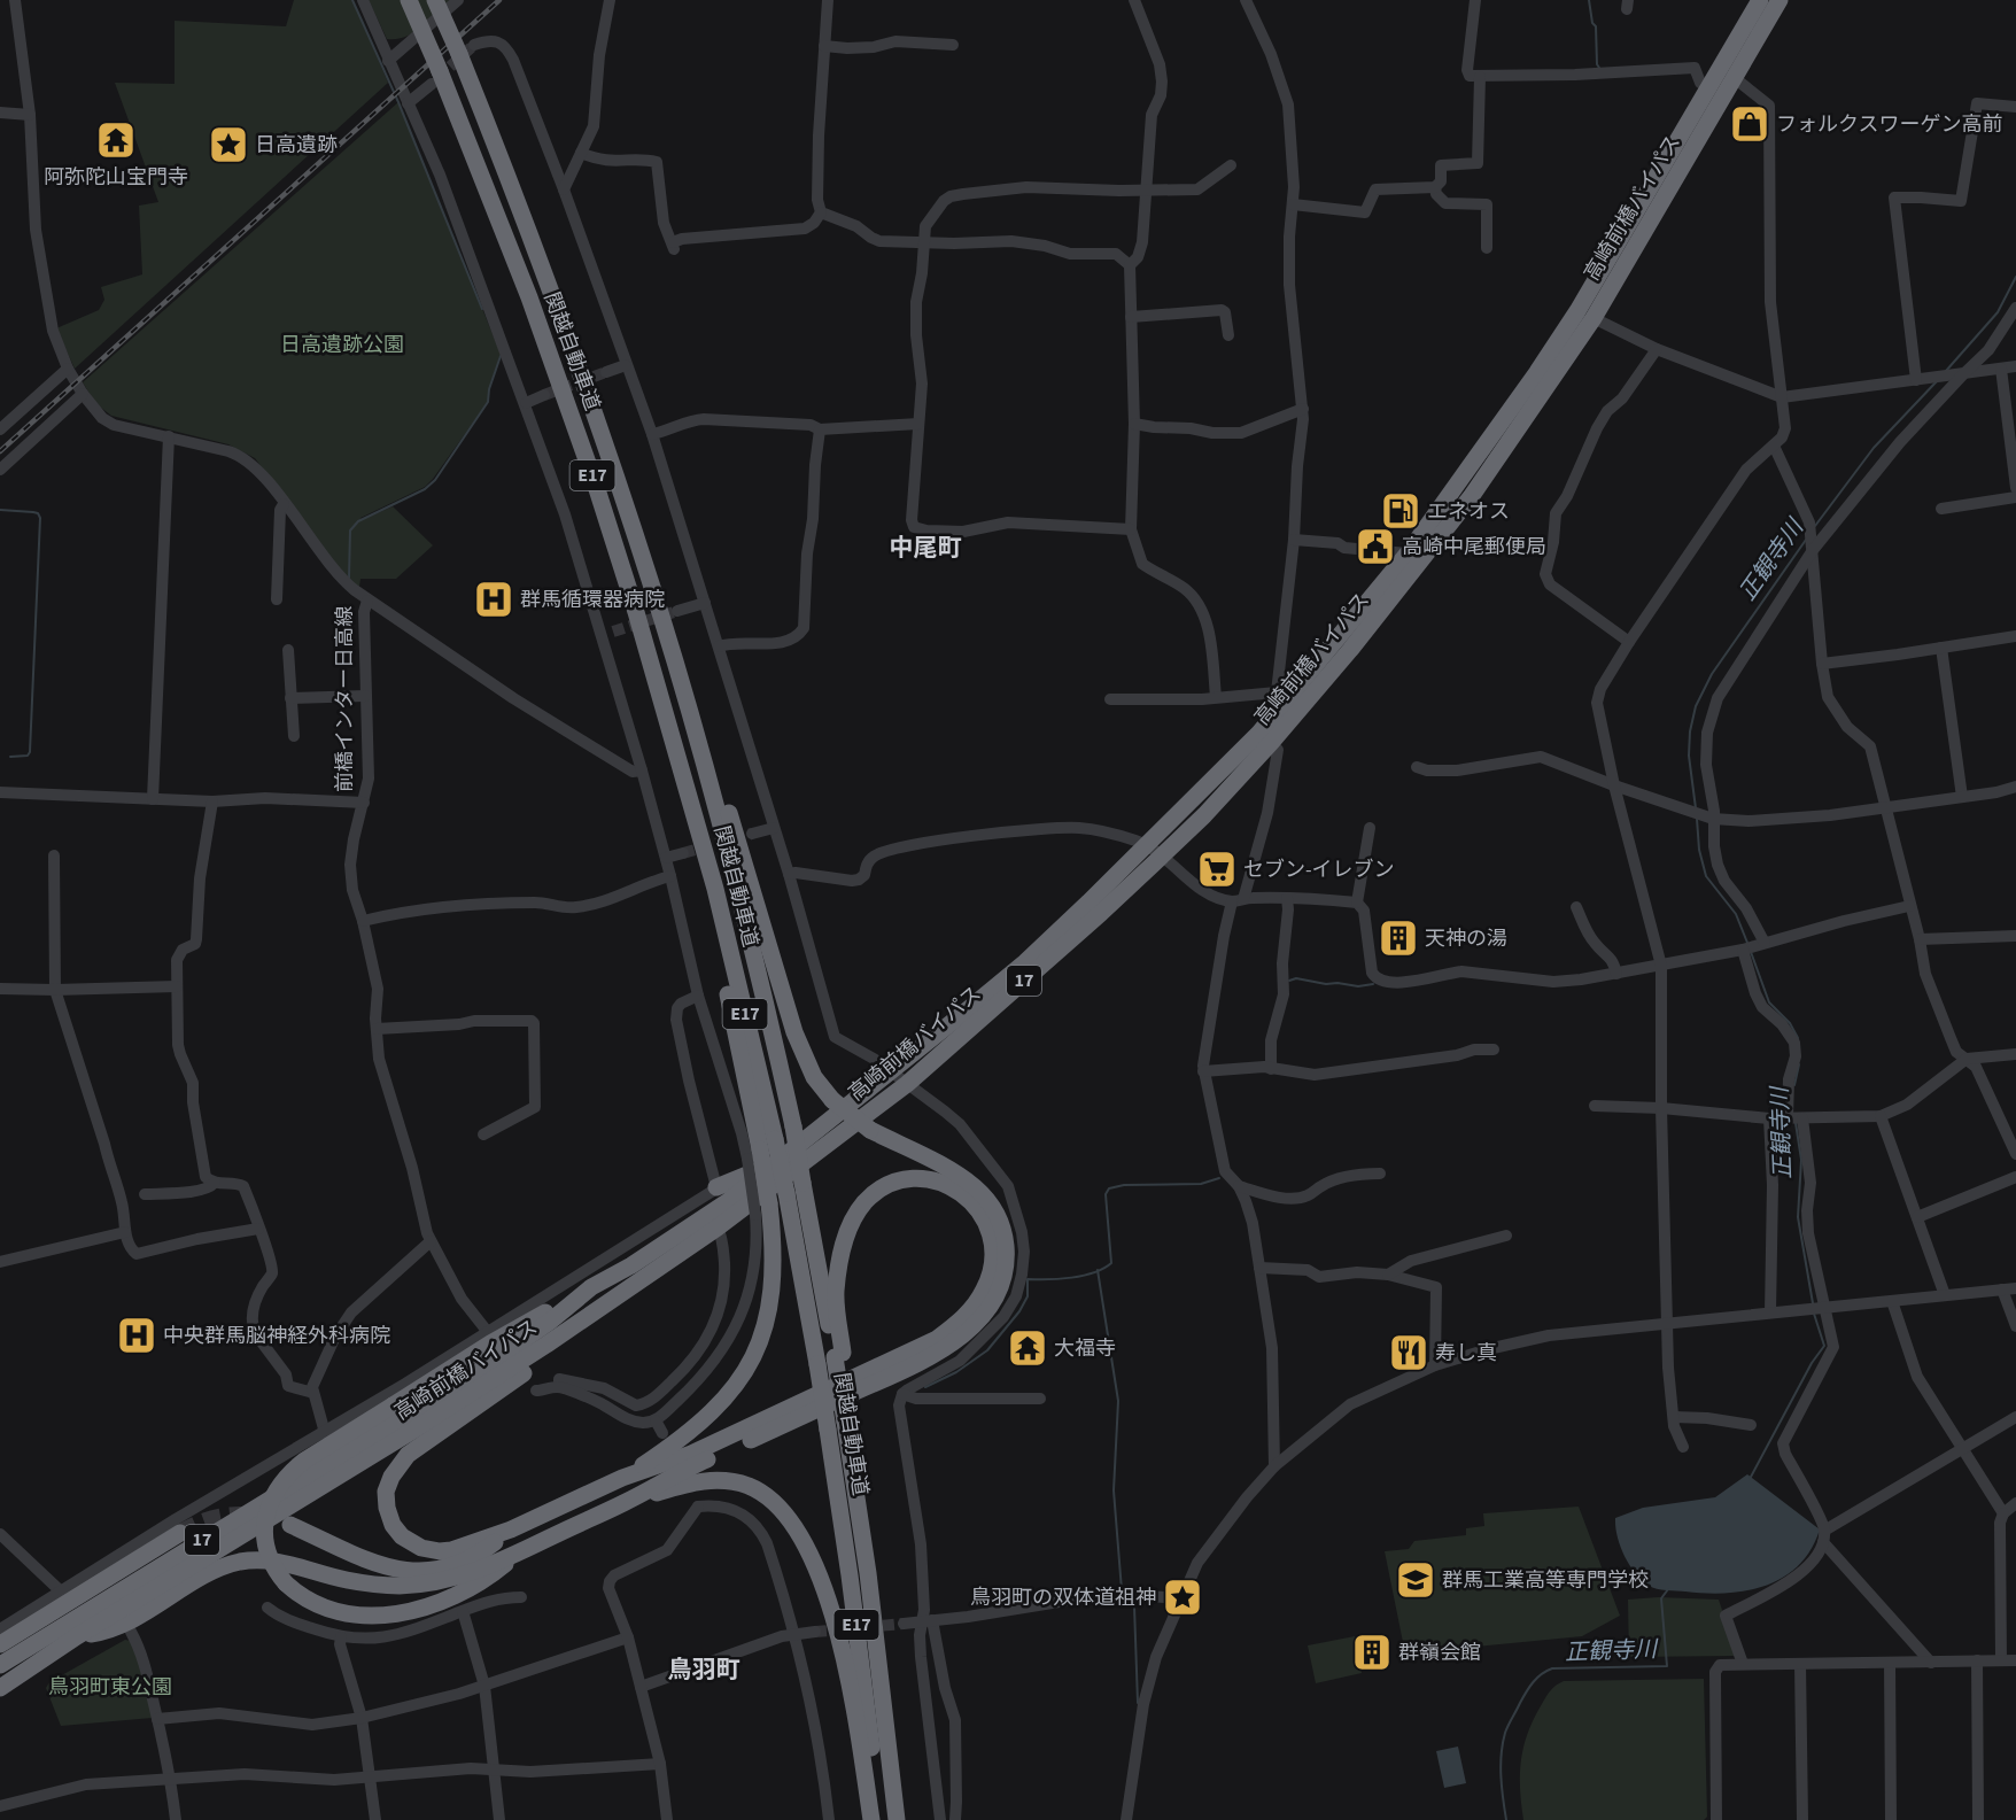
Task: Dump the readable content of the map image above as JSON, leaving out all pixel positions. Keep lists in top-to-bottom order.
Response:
{
  "streets": {
    "highway": [
      "高崎前橋バイパス",
      "関越自動車道",
      "E17",
      "17"
    ],
    "street": ["前橋インター日高線"]
  },
  "districts": ["中尾町", "鳥羽町"],
  "water": ["正観寺川"],
  "parks": ["日高遺跡公園", "鳥羽町東公園"],
  "places": {
    "shop": ["フォルクスワーゲン高前"],
    "temple": ["阿弥陀山宝門寺", "大福寺"],
    "place": ["日高遺跡", "鳥羽町の双体道祖神"],
    "fuel station": ["エネオス"],
    "public building": ["高崎中尾郵便局"],
    "hospital": ["群馬循環器病院", "中央群馬脳神経外科病院"],
    "supermarket": ["セブン-イレブン"],
    "building": ["天神の湯", "群嶺会館"],
    "restaurant": ["寿し真"],
    "school or university": ["群馬工業高等専門学校"]
  }
}
